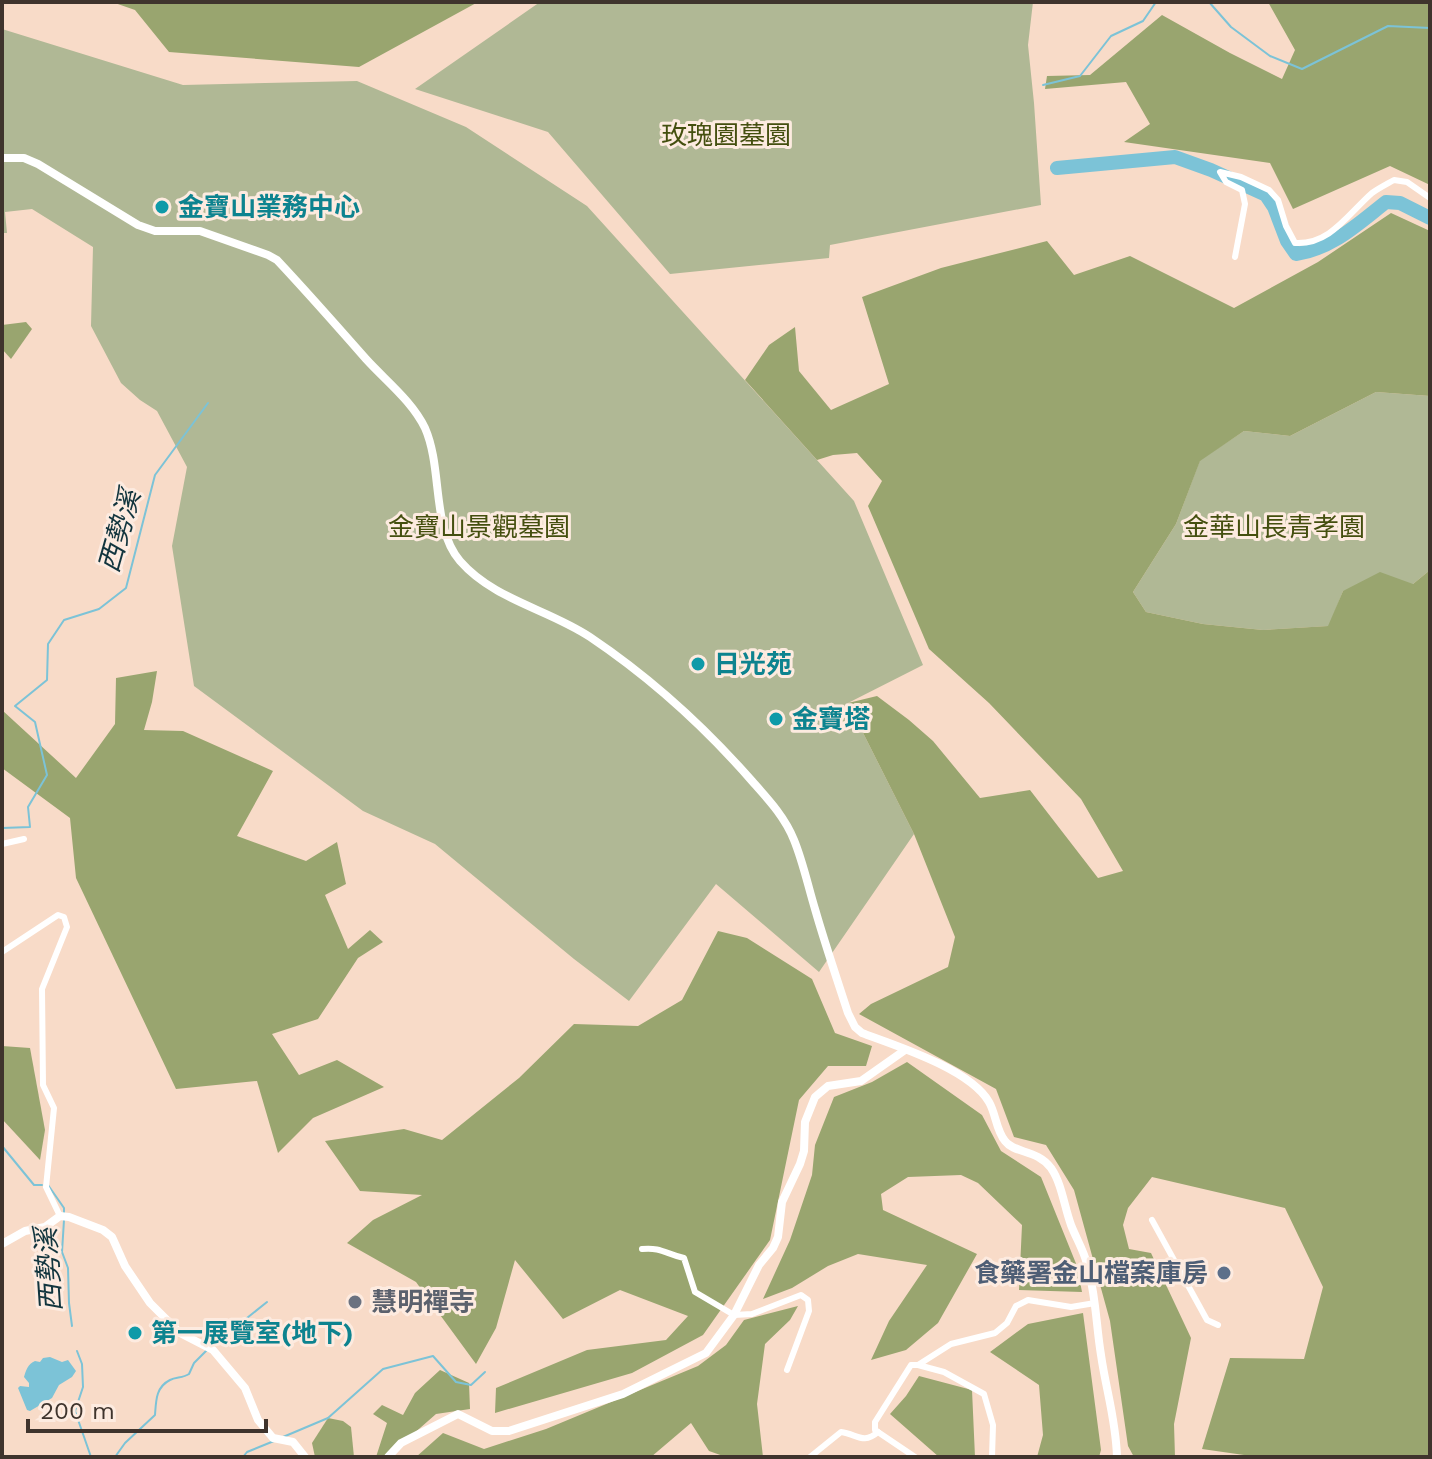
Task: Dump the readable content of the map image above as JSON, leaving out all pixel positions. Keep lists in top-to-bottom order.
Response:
{
  "water": ["西勢溪"],
  "parks": ["玫瑰園墓園", "金寶山景觀墓園", "金華山長青孝園"],
  "places": [
    "金寶山業務中心",
    "日光苑",
    "金寶塔",
    "食藥署金山檔案庫房",
    "慧明禪寺",
    "第一展覽室(地下)"
  ],
  "scale_bar": "200 m"
}
